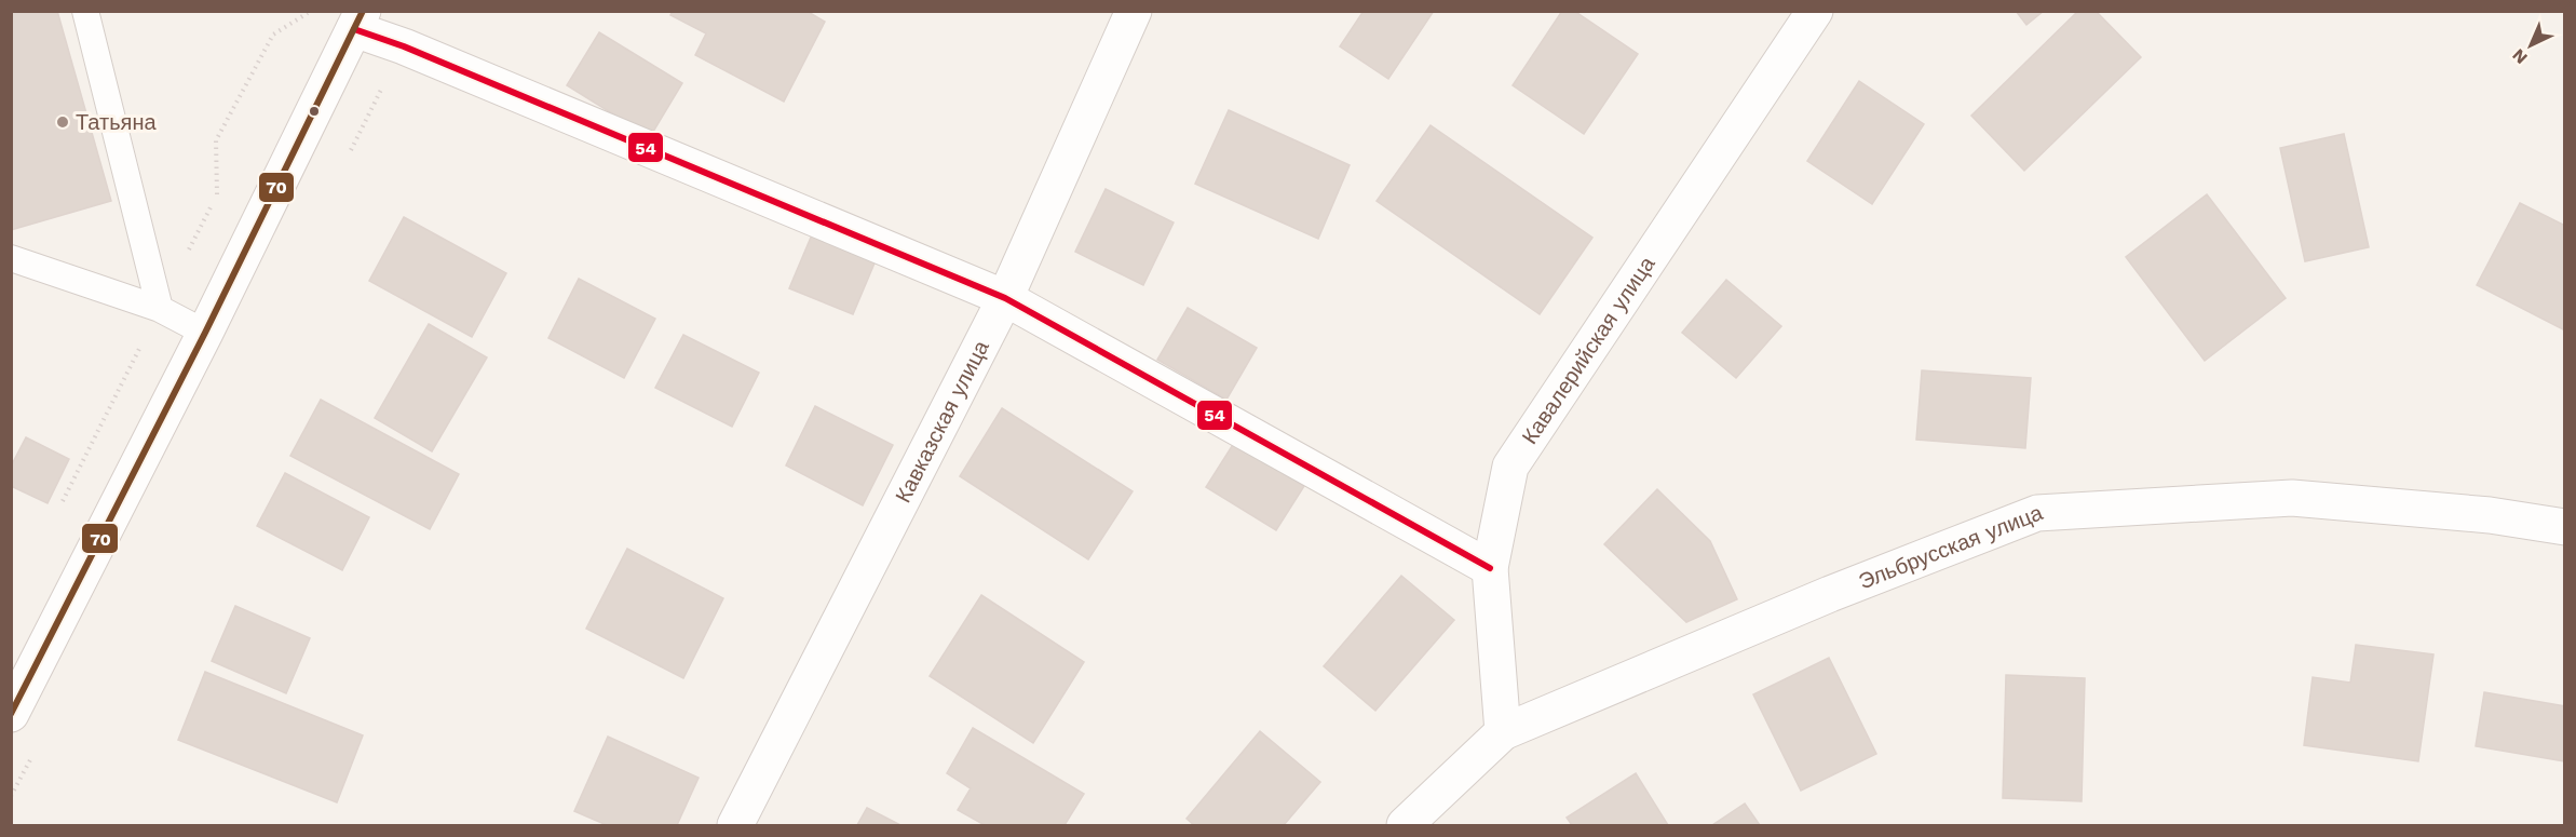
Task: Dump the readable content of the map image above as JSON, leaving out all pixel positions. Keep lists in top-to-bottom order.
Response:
{
  "streets": {
    "street": ["Кавалерийская улица", "Кавказская улица", "Эльбрусская улица"]
  },
  "crossings": [
    ["Кавалерийская улица", "Эльбрусская улица"]
  ],
  "places": ["Татьяна"],
  "lines": ["transit line 70", "transit line 54"],
  "north": "bottom left"
}
